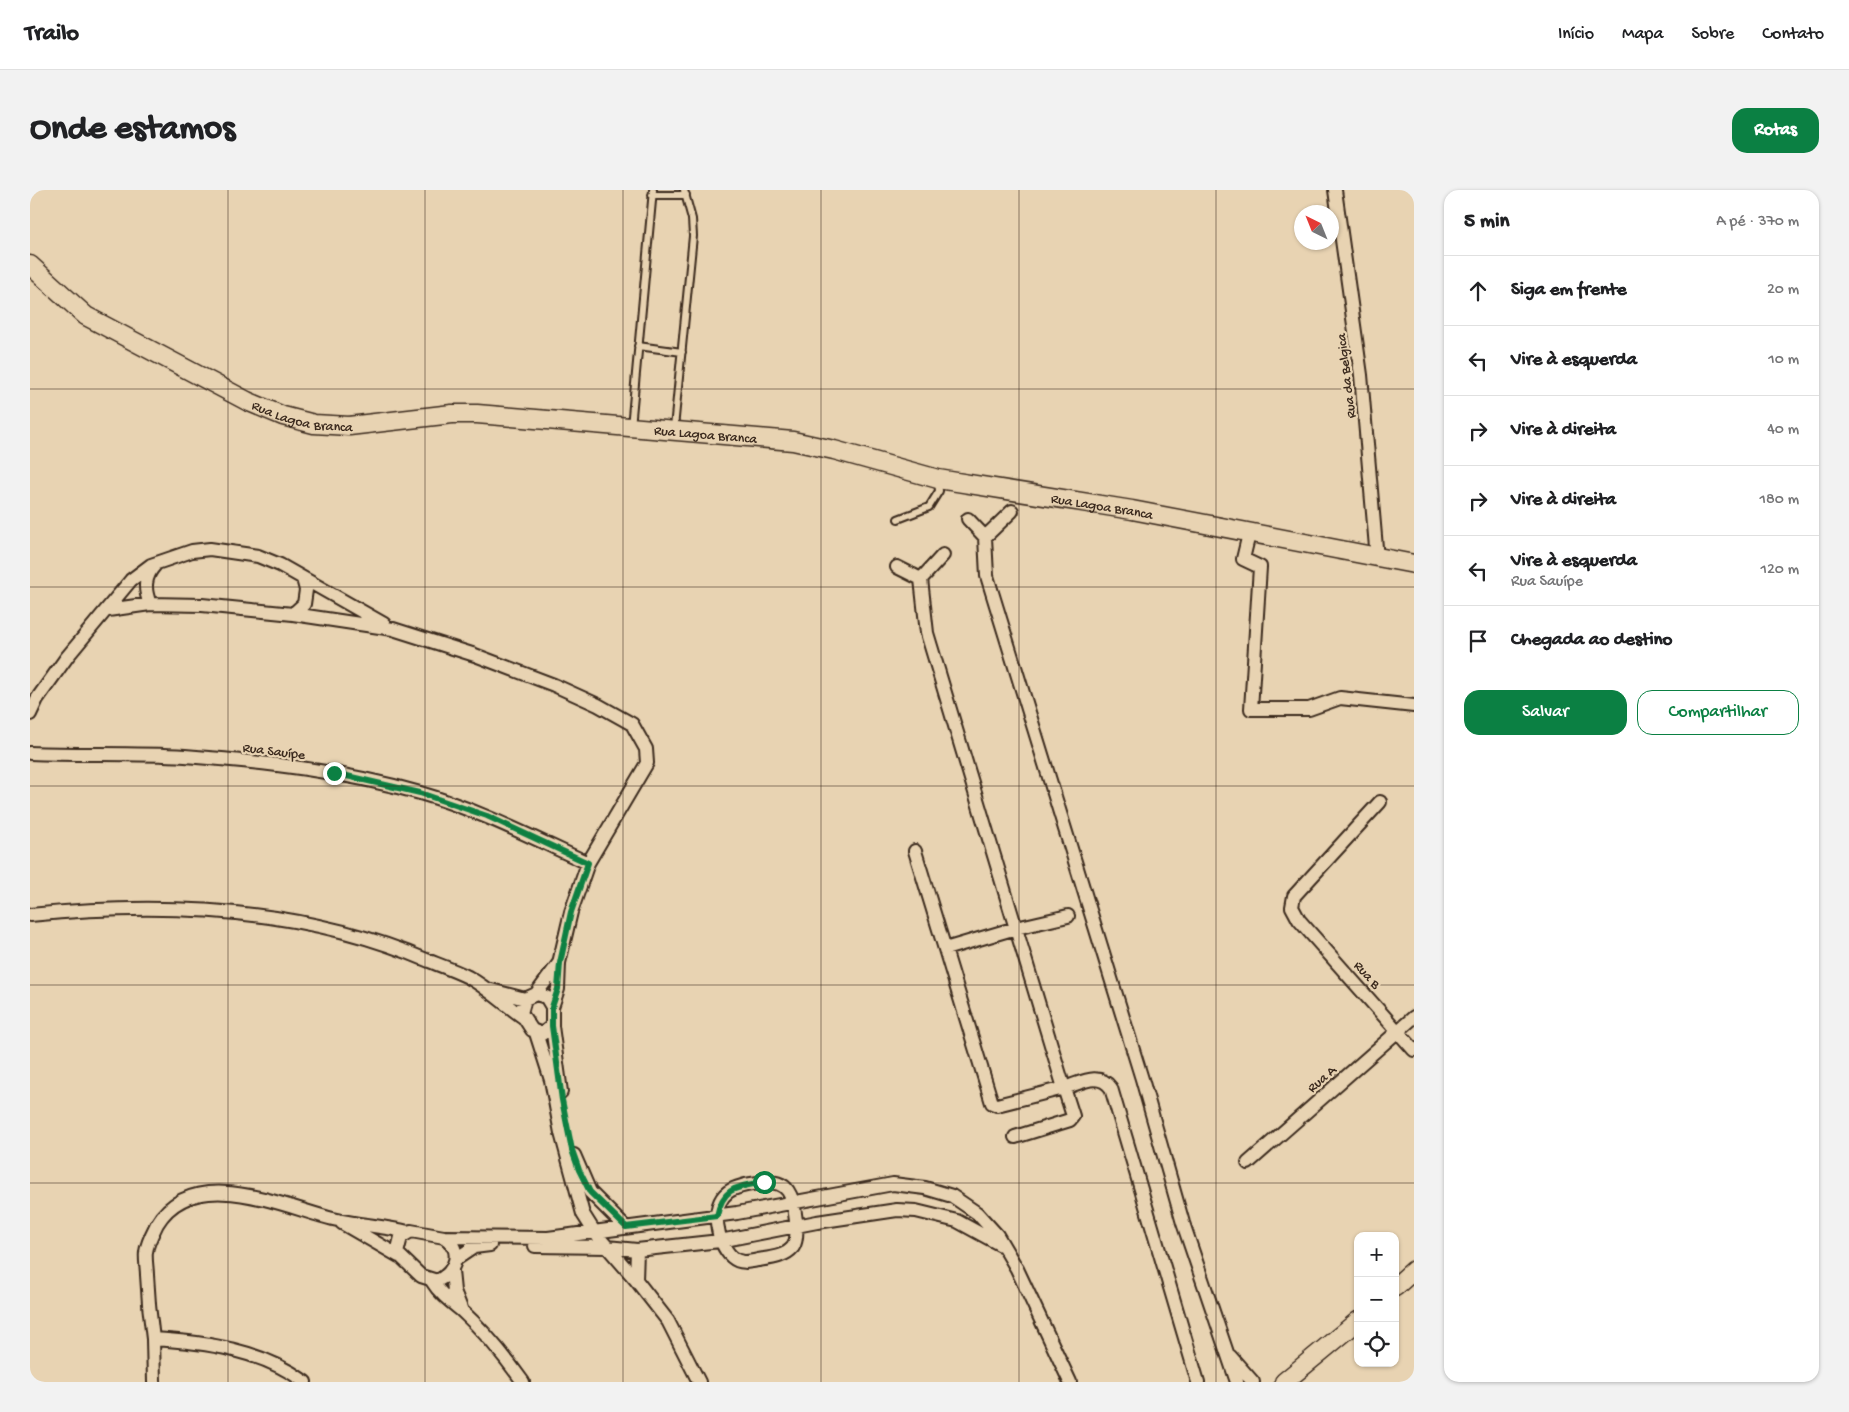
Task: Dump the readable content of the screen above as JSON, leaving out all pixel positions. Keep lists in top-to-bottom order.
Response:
{
  "streets": {
    "street": [
      "Rua da Belgica",
      "Rua Lagoa Branca",
      "Rua Sauípe",
      "Rua B",
      "Rua A"
    ]
  },
  "crossings": [
    ["Rua da Belgica", "Rua Lagoa Branca"],
    ["Rua B", "Rua A"]
  ],
  "north": "top left",
  "page": {
    "header": "Trailo",
    "nav": [
      "Início",
      "Mapa",
      "Sobre",
      "Contato"
    ],
    "buttons": [
      "Rotas",
      ["Salvar", "Compartilhar"]
    ],
    "title": "Onde estamos",
    "heading": ["5 min", "A pé · 370 m"],
    "list": [
      ["Siga em frente", "20 m"],
      ["Vire à esquerda", "10 m"],
      ["Vire à direita", "40 m"],
      ["Vire à direita", "180 m"],
      ["Vire à esquerda", "Rua Sauípe", "120 m"],
      "Chegada ao destino"
    ],
    "map_buttons": ["+", "−"]
  }
}
